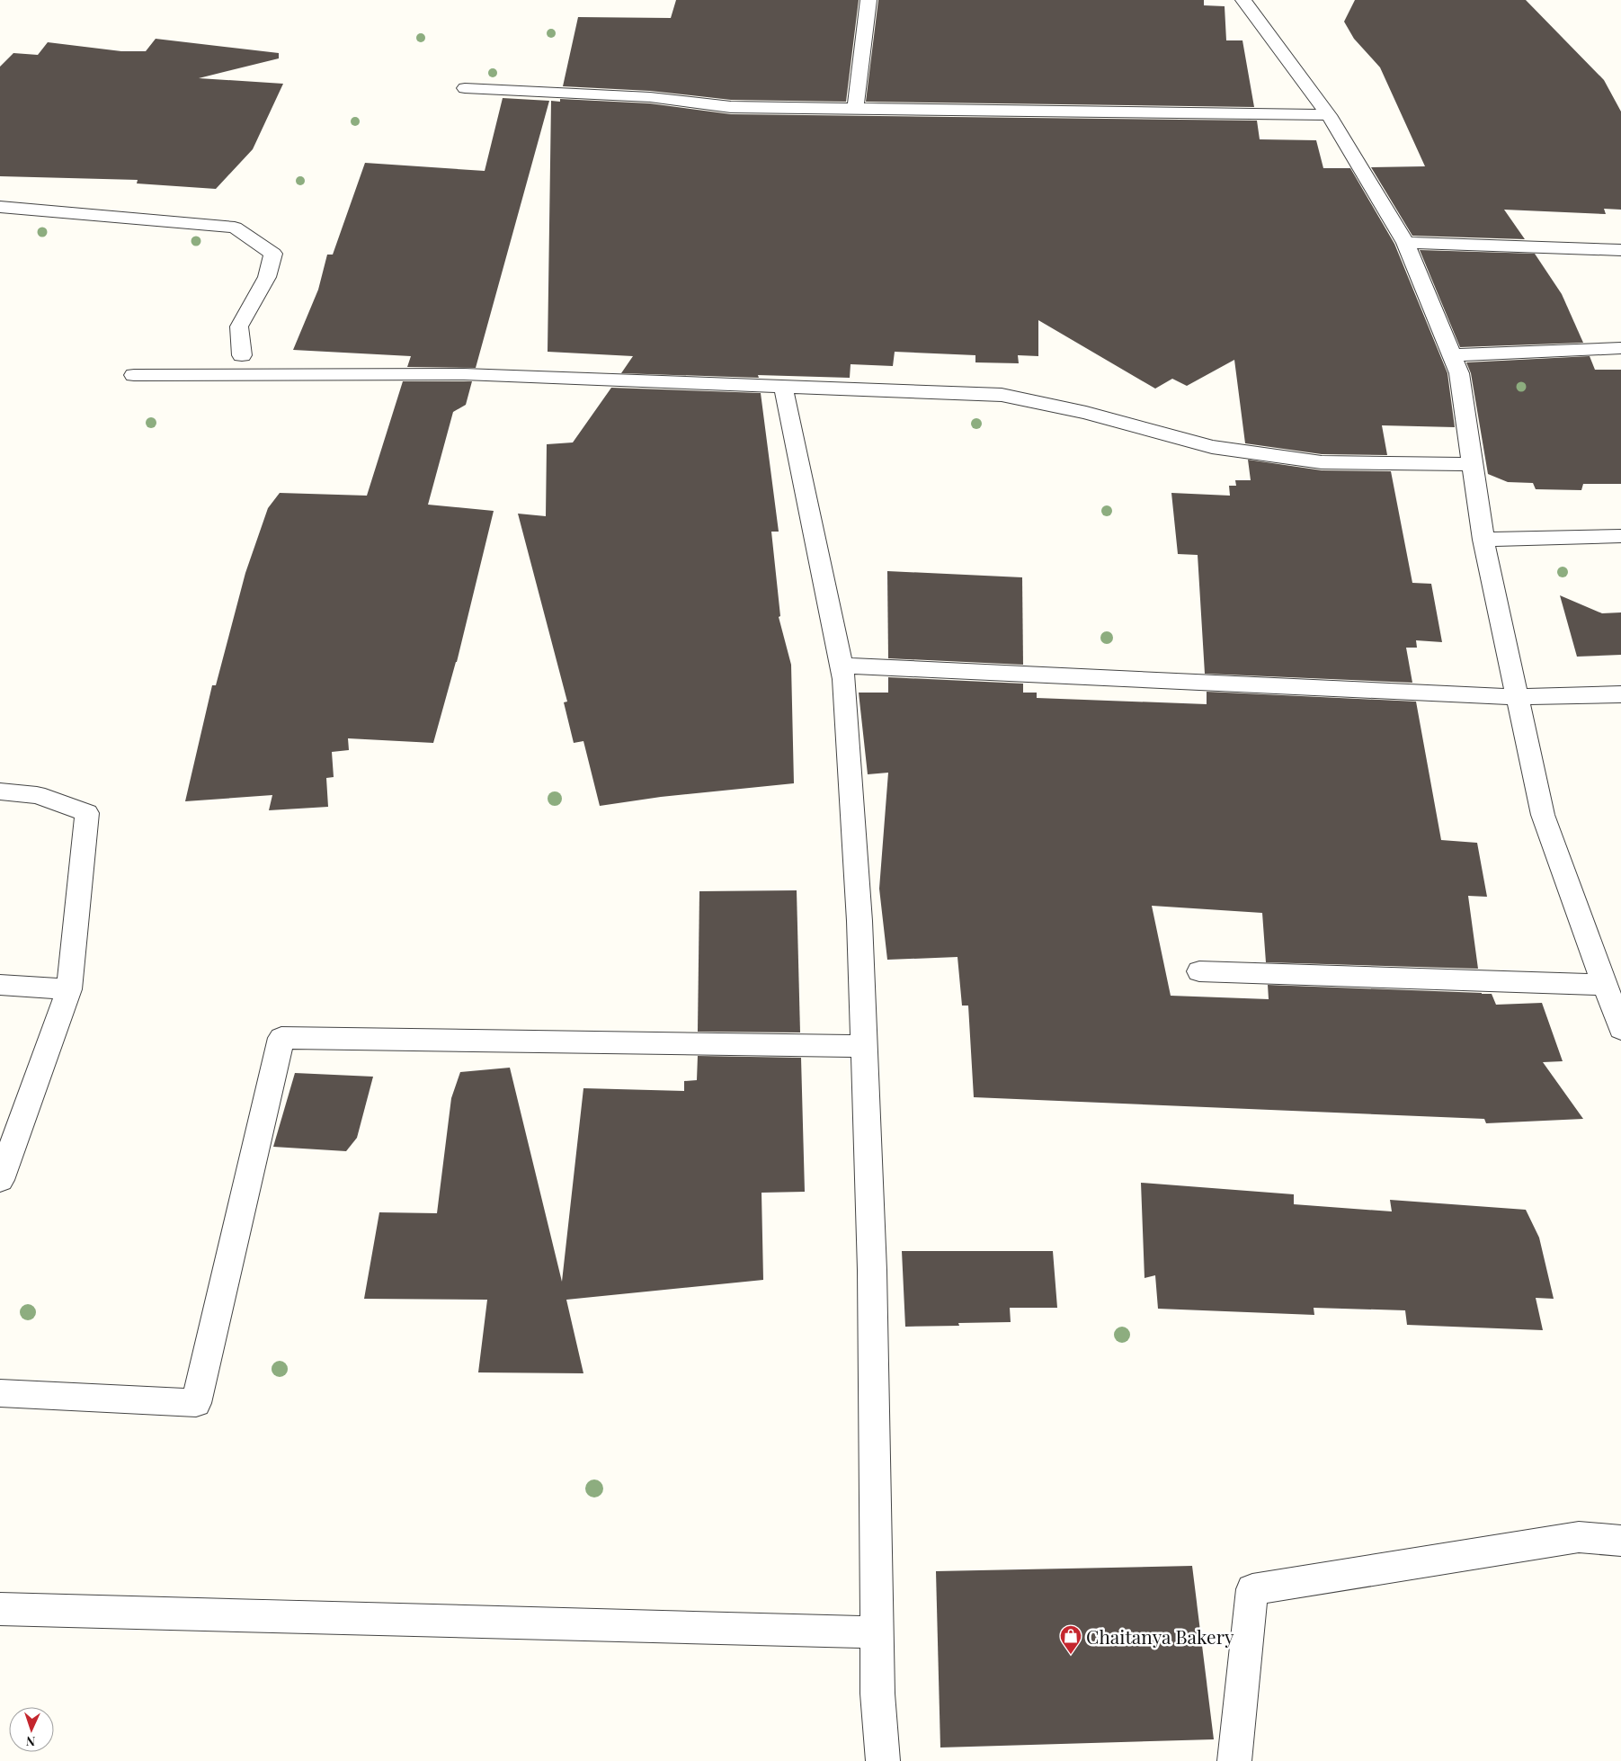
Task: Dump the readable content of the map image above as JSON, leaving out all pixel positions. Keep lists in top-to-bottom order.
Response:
{
  "places": {
    "shop": ["Chaitanya Bakery"]
  },
  "north": "bottom"
}
